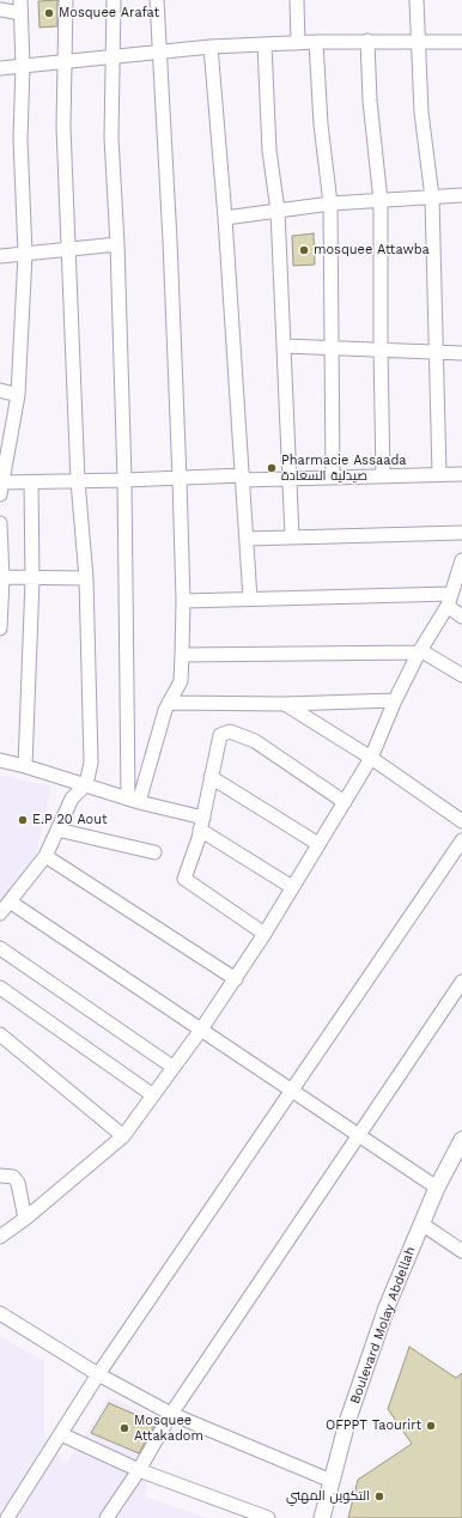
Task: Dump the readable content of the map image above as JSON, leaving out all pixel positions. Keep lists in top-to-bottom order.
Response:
{
  "streets": {
    "main road": ["Boulevard Molay Abdellah"]
  },
  "places": [
    "Mosquee Arafat",
    "mosquee Attawba",
    "Pharmacie Assaada صيدلية السعادة",
    "E.P 20 Aout",
    "OFPPT Taourirt",
    "Mosquee Attakadom",
    "التكوين المهني"
  ]
}
